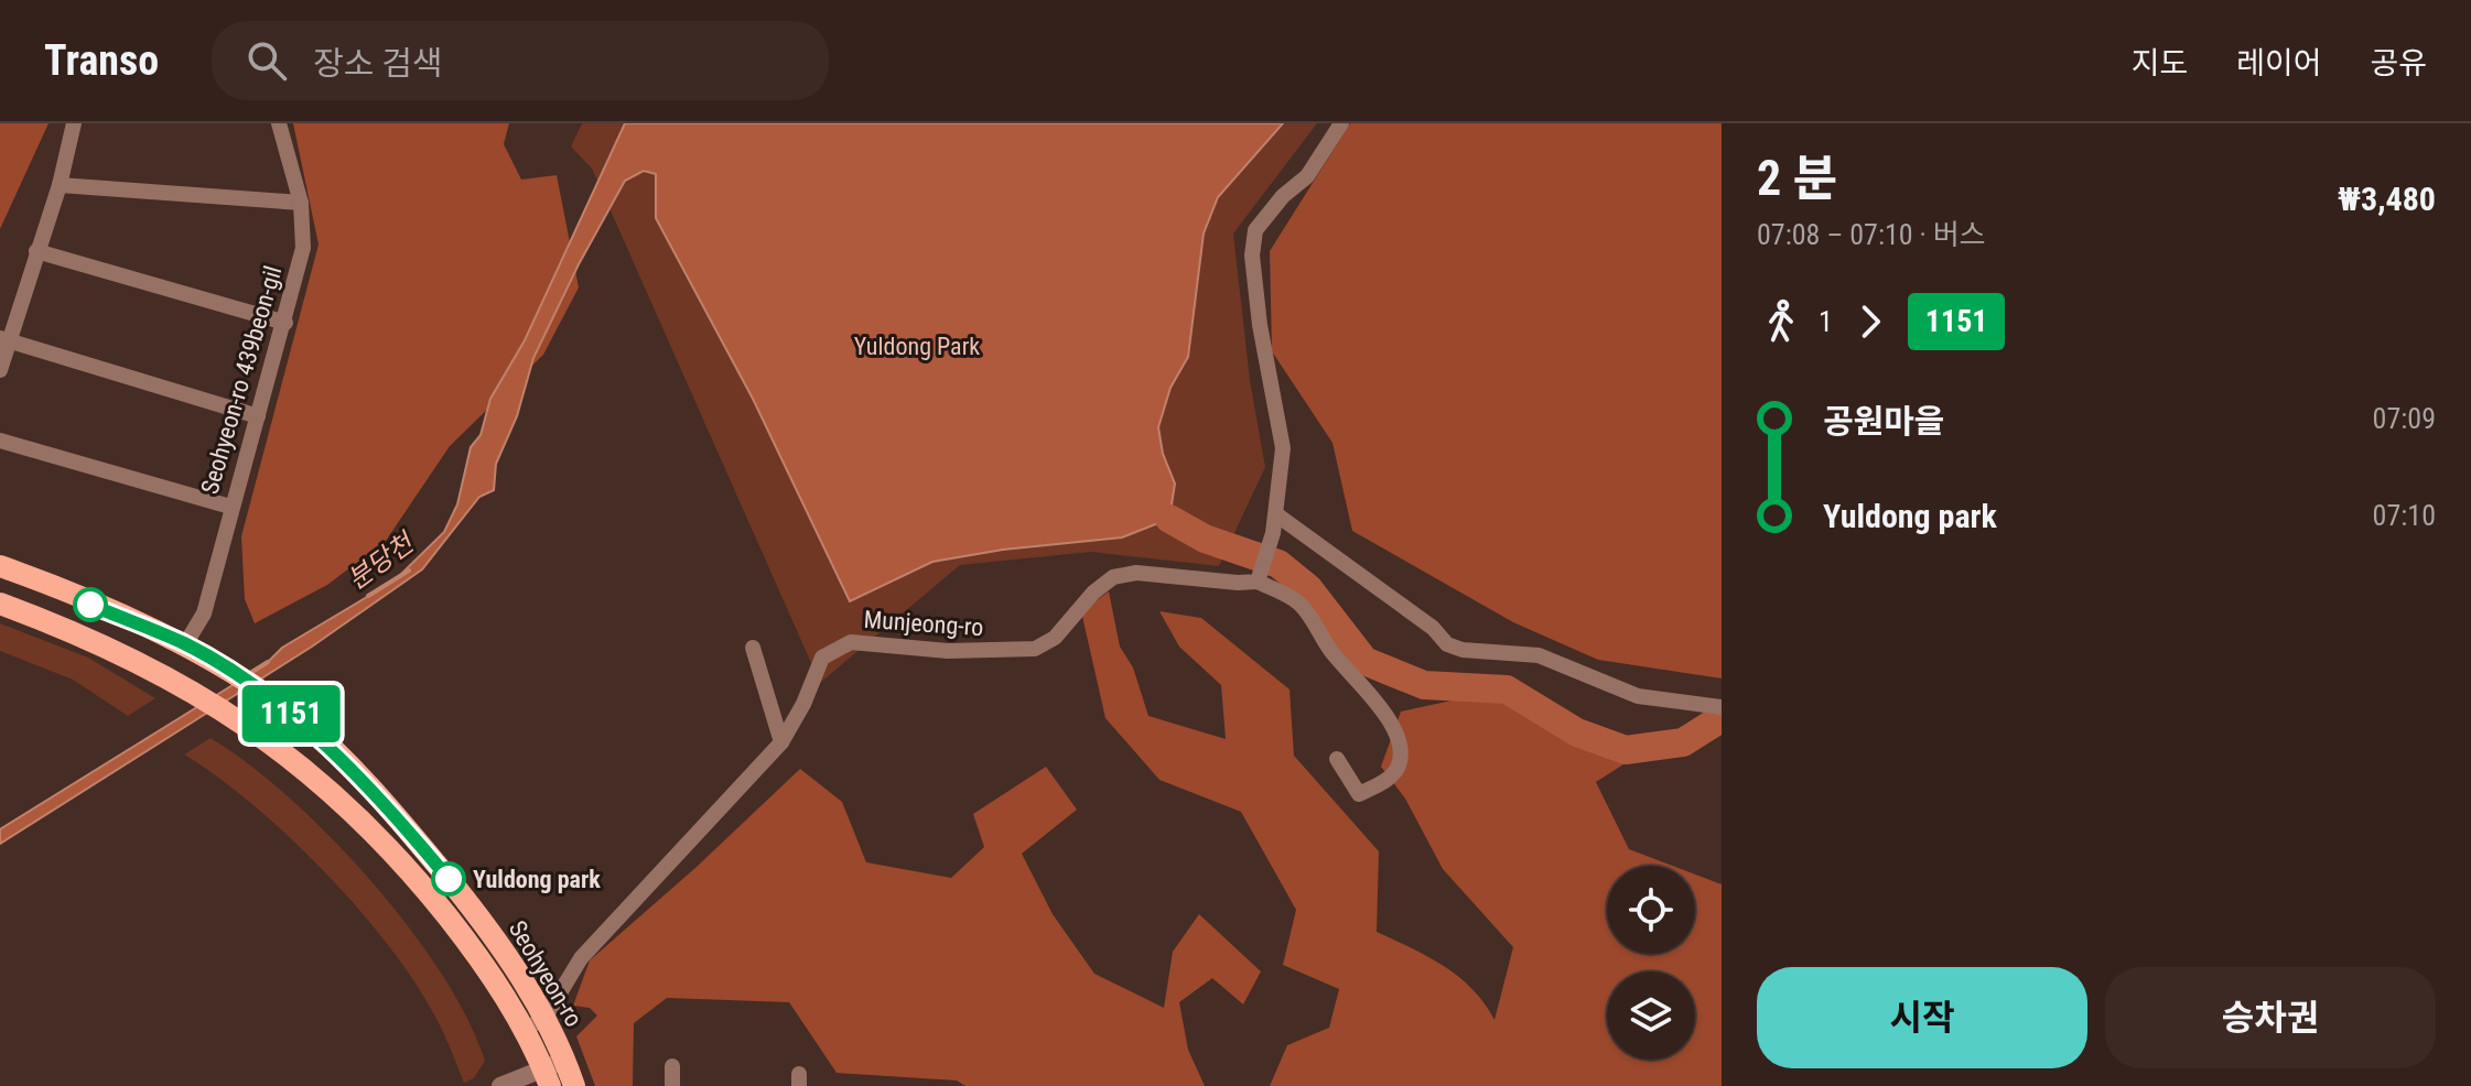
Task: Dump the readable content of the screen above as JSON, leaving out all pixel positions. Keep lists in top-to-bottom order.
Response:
{
  "streets": {
    "main road": ["Seohyeon-ro"],
    "street": ["Seohyeon-ro 439beon-gil", "Munjeong-ro"]
  },
  "crossings": [
    ["Seohyeon-ro 439beon-gil", "Seohyeon-ro"],
    ["Munjeong-ro", "Seohyeon-ro"]
  ],
  "water": ["분당천"],
  "parks": ["Yuldong Park"],
  "places": ["Yuldong park"],
  "lines": ["bus line 1151"],
  "page": {
    "header": "Transo",
    "search": "장소 검색",
    "nav": ["지도", "레이어", "공유"],
    "on_map": "1151",
    "heading": ["2 분", "07:08 – 07:10 · 버스", "₩3,480"],
    "legs": ["1", "1151"],
    "list": [
      {
        "name": "공원마을",
        "value": "07:09"
      },
      {
        "name": "Yuldong park",
        "value": "07:10"
      }
    ],
    "buttons": ["시작", "승차권"]
  }
}
